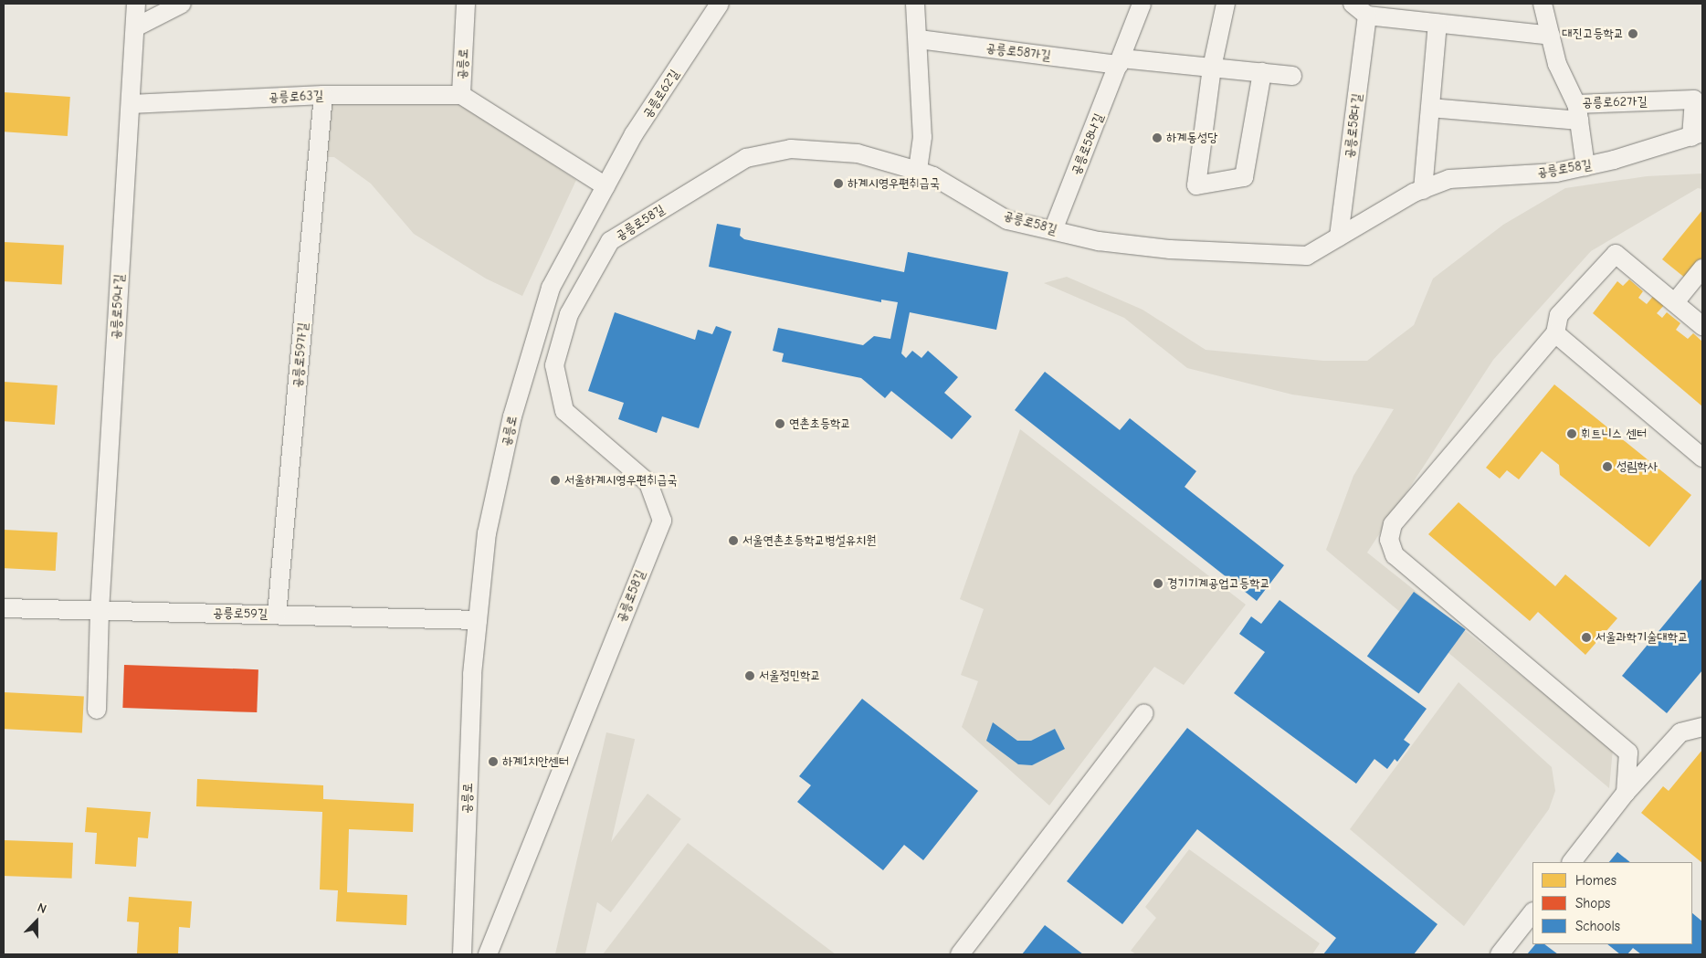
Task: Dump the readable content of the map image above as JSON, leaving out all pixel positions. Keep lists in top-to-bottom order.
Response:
{
  "streets": {
    "street": [
      "공릉로58가길",
      "공릉로",
      "공릉로62길",
      "공릉로63길",
      "공릉로62가길",
      "공릉로58다길",
      "공릉로58나길",
      "공릉로58길",
      "공릉로59나길",
      "공릉로59가길",
      "공릉로59길"
    ]
  },
  "crossings": [
    ["공릉로58가길", "공릉로58나길"],
    ["공릉로", "공릉로62길"],
    ["공릉로", "공릉로63길"],
    ["공릉로", "공릉로59길"],
    ["공릉로63길", "공릉로59나길"],
    ["공릉로63길", "공릉로59가길"],
    ["공릉로62가길", "공릉로58길"],
    ["공릉로58다길", "공릉로58길"],
    ["공릉로58나길", "공릉로58길"],
    ["공릉로59나길", "공릉로59길"],
    ["공릉로59가길", "공릉로59길"]
  ],
  "places": [
    "대진고등학교",
    "하계동성당",
    "하계시영우편취급국",
    "연촌초등학교",
    "휘트니스 센터",
    "성림학사",
    "서울하계시영우편취급국",
    "서울연촌초등학교병설유치원",
    "경기기계공업고등학교",
    "서울과학기술대학교",
    "서울정민학교",
    "하계1치안센터"
  ],
  "legend": ["Homes", "Shops", "Schools"],
  "north": "top"
}
